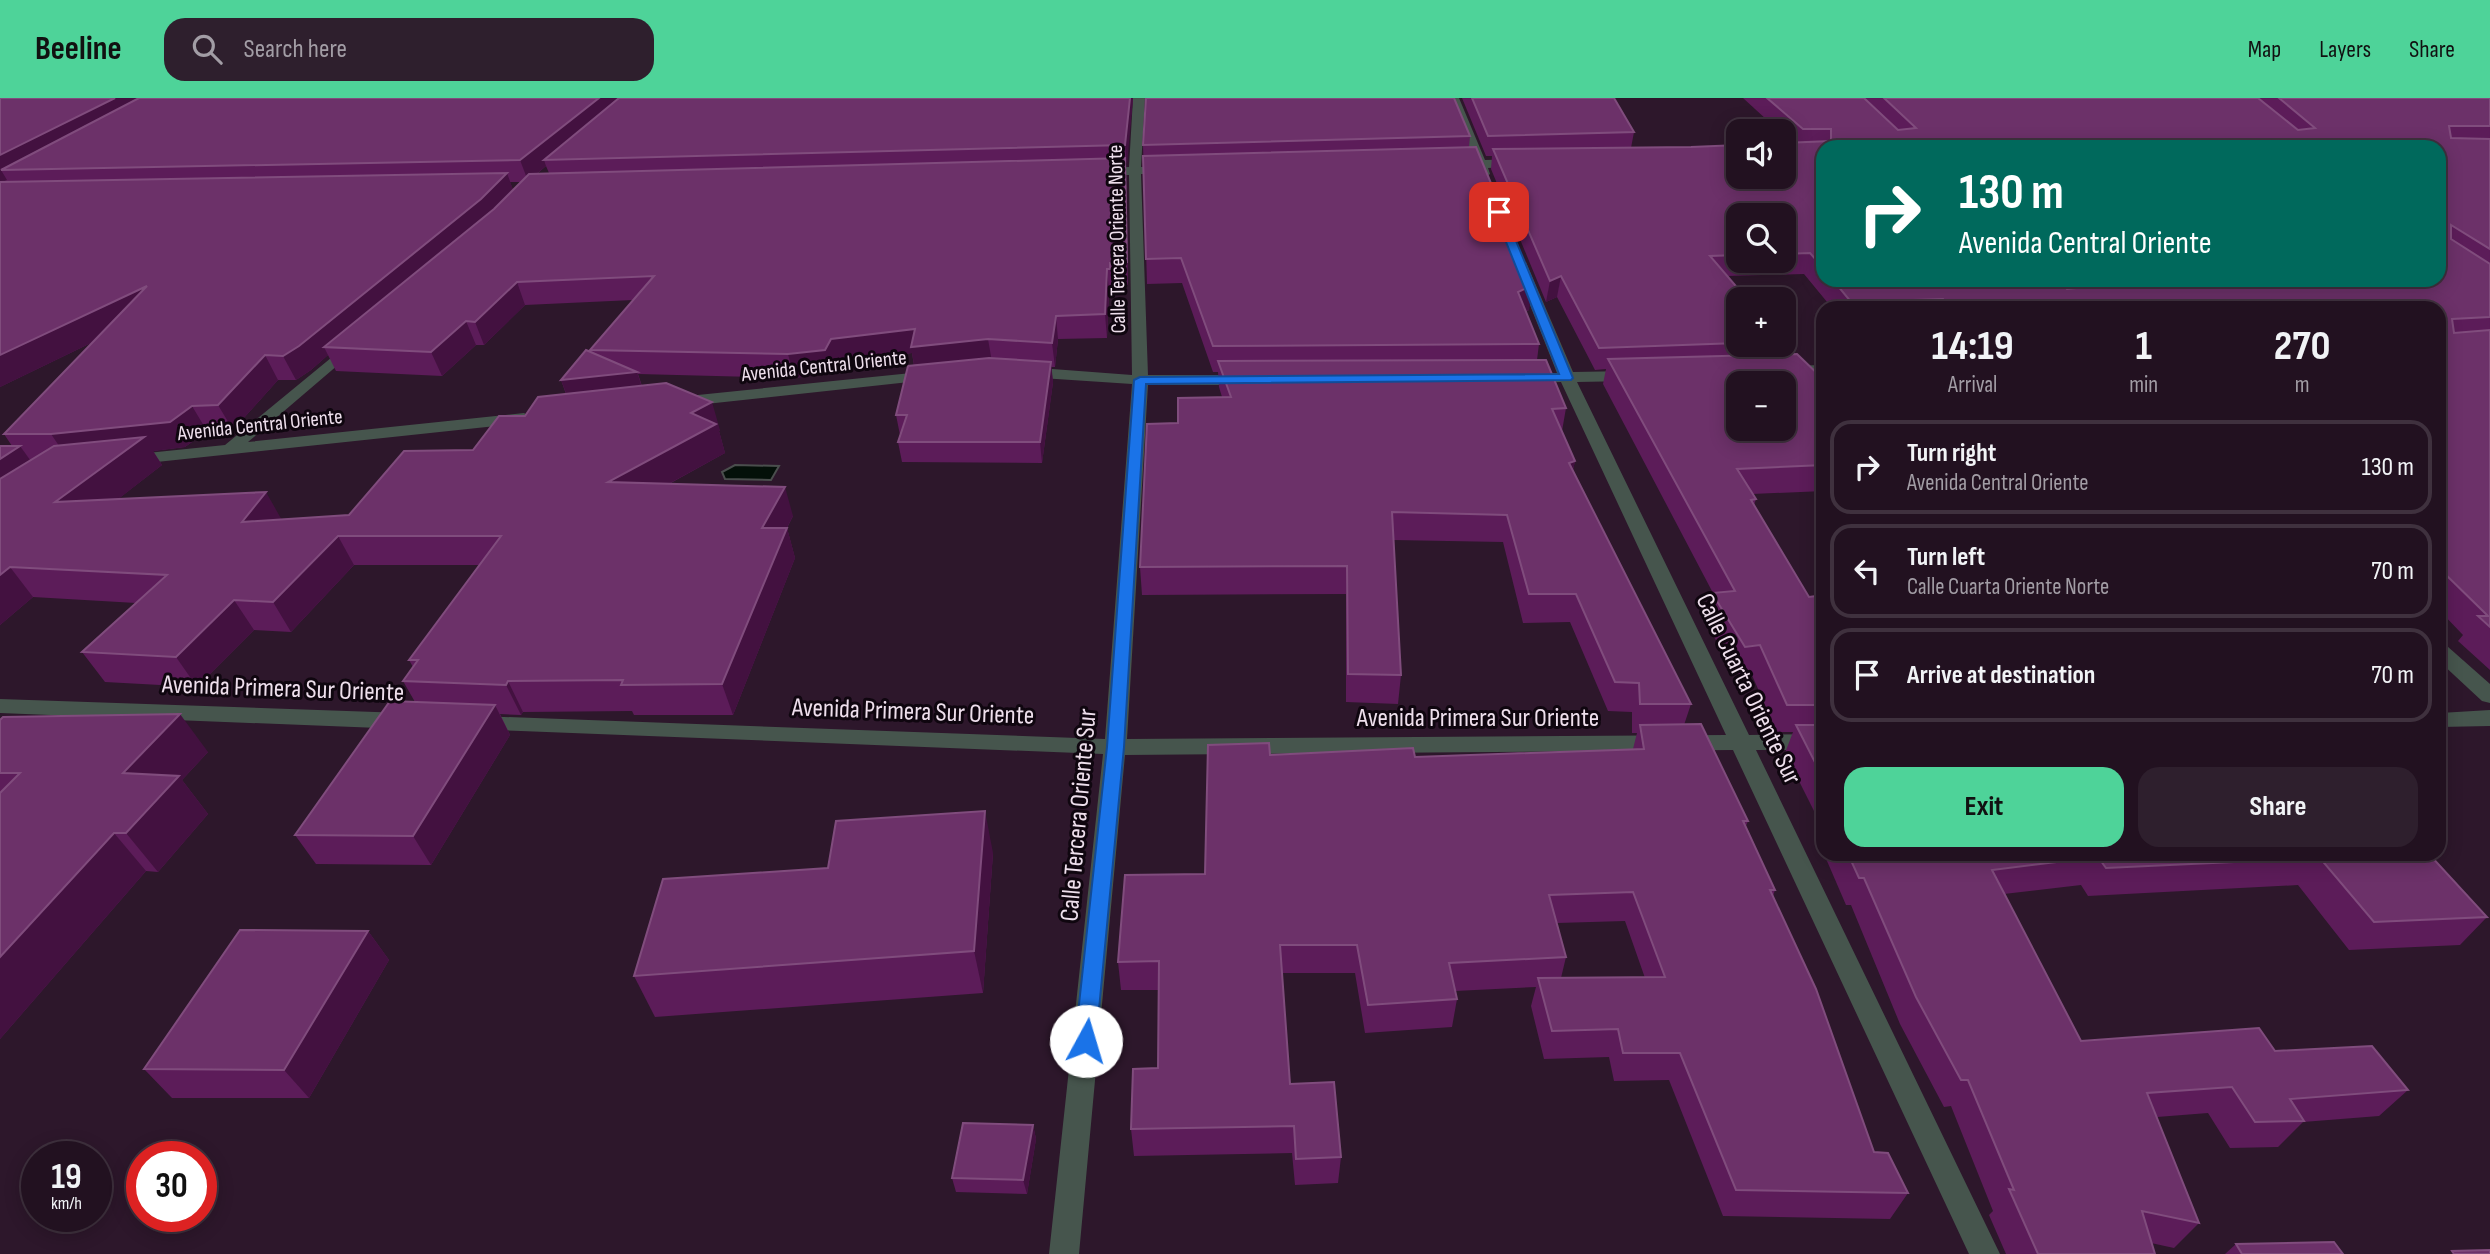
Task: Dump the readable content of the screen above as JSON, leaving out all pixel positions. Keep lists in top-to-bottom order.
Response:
{
  "streets": {
    "street": [
      "Calle Tercera Oriente Norte",
      "Avenida Central Oriente",
      "Avenida Primera Sur Oriente",
      "Calle Cuarta Oriente Sur",
      "Calle Tercera Oriente Sur"
    ]
  },
  "crossings": [
    ["Calle Tercera Oriente Norte", "Calle Tercera Oriente Sur"],
    ["Avenida Primera Sur Oriente", "Calle Cuarta Oriente Sur"],
    ["Avenida Primera Sur Oriente", "Calle Tercera Oriente Sur"]
  ],
  "page": {
    "header": "Beeline",
    "search": "Search here",
    "nav": ["Map", "Layers", "Share"],
    "map_buttons": ["+", "−"],
    "turn": ["130 m", "Avenida Central Oriente"],
    "eta": [
      "14:19",
      "Arrival",
      "1",
      "min",
      "270",
      "m"
    ],
    "list": [
      {
        "name": "Turn right",
        "note": "Avenida Central Oriente",
        "value": "130 m"
      },
      {
        "name": "Turn left",
        "note": "Calle Cuarta Oriente Norte",
        "value": "70 m"
      },
      {
        "name": "Arrive at destination",
        "value": "70 m"
      }
    ],
    "buttons": ["Exit", "Share"],
    "speed": "19 km/h",
    "limit": "30"
  }
}
